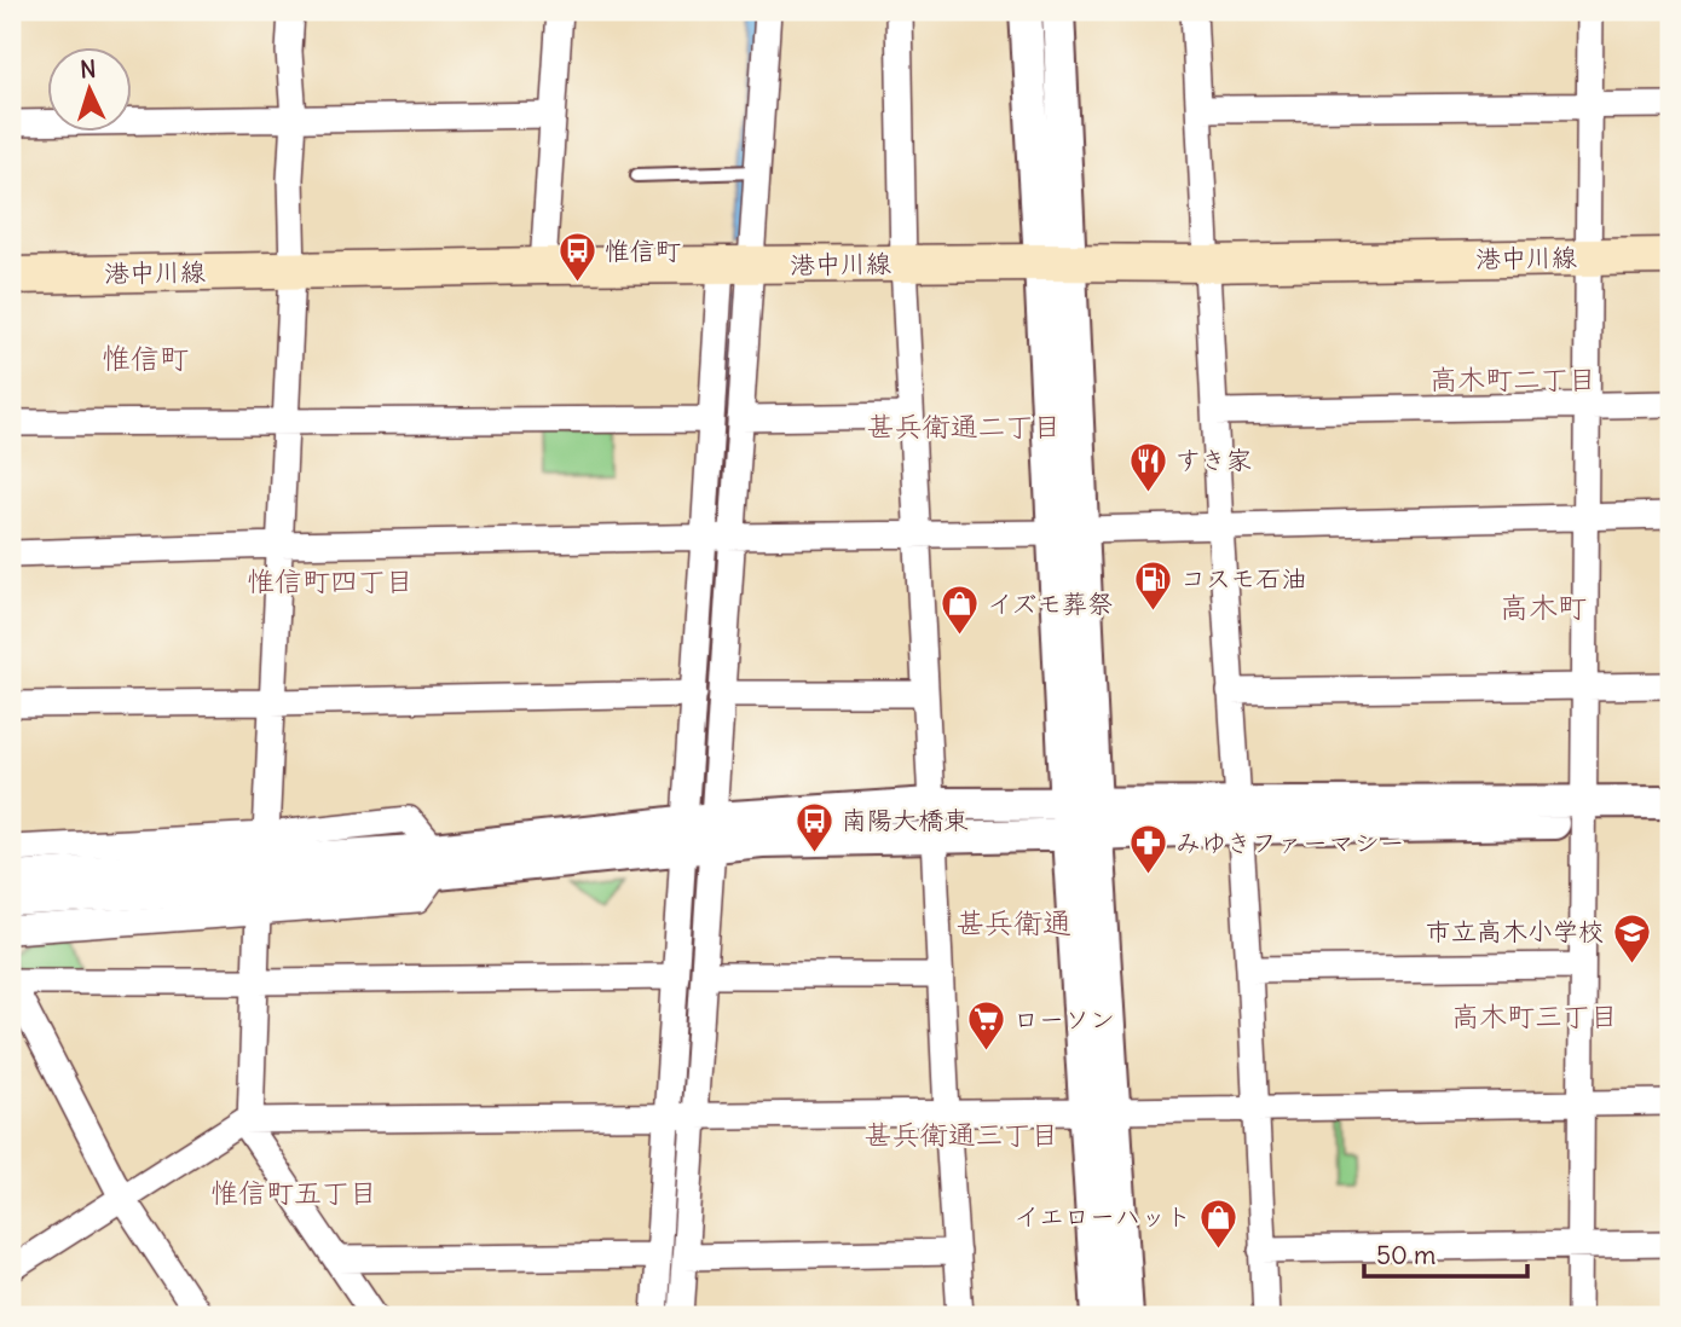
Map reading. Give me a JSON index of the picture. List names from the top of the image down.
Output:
{
  "streets": {
    "main road": ["港中川線"]
  },
  "districts": [
    "惟信町",
    "高木町二丁目",
    "甚兵衛通二丁目",
    "惟信町四丁目",
    "高木町",
    "甚兵衛通",
    "高木町三丁目",
    "甚兵衛通三丁目",
    "惟信町五丁目"
  ],
  "places": {
    "bus stop": ["惟信町", "南陽大橋東"],
    "restaurant": ["すき家"],
    "fuel station": ["コスモ石油"],
    "shop": ["イズモ葬祭", "イエローハット"],
    "pharmacy": ["みゆきファーマシー"],
    "school or university": ["市立高木小学校"],
    "supermarket": ["ローソン"]
  },
  "scale_bar": "50 m",
  "north": "top"
}
